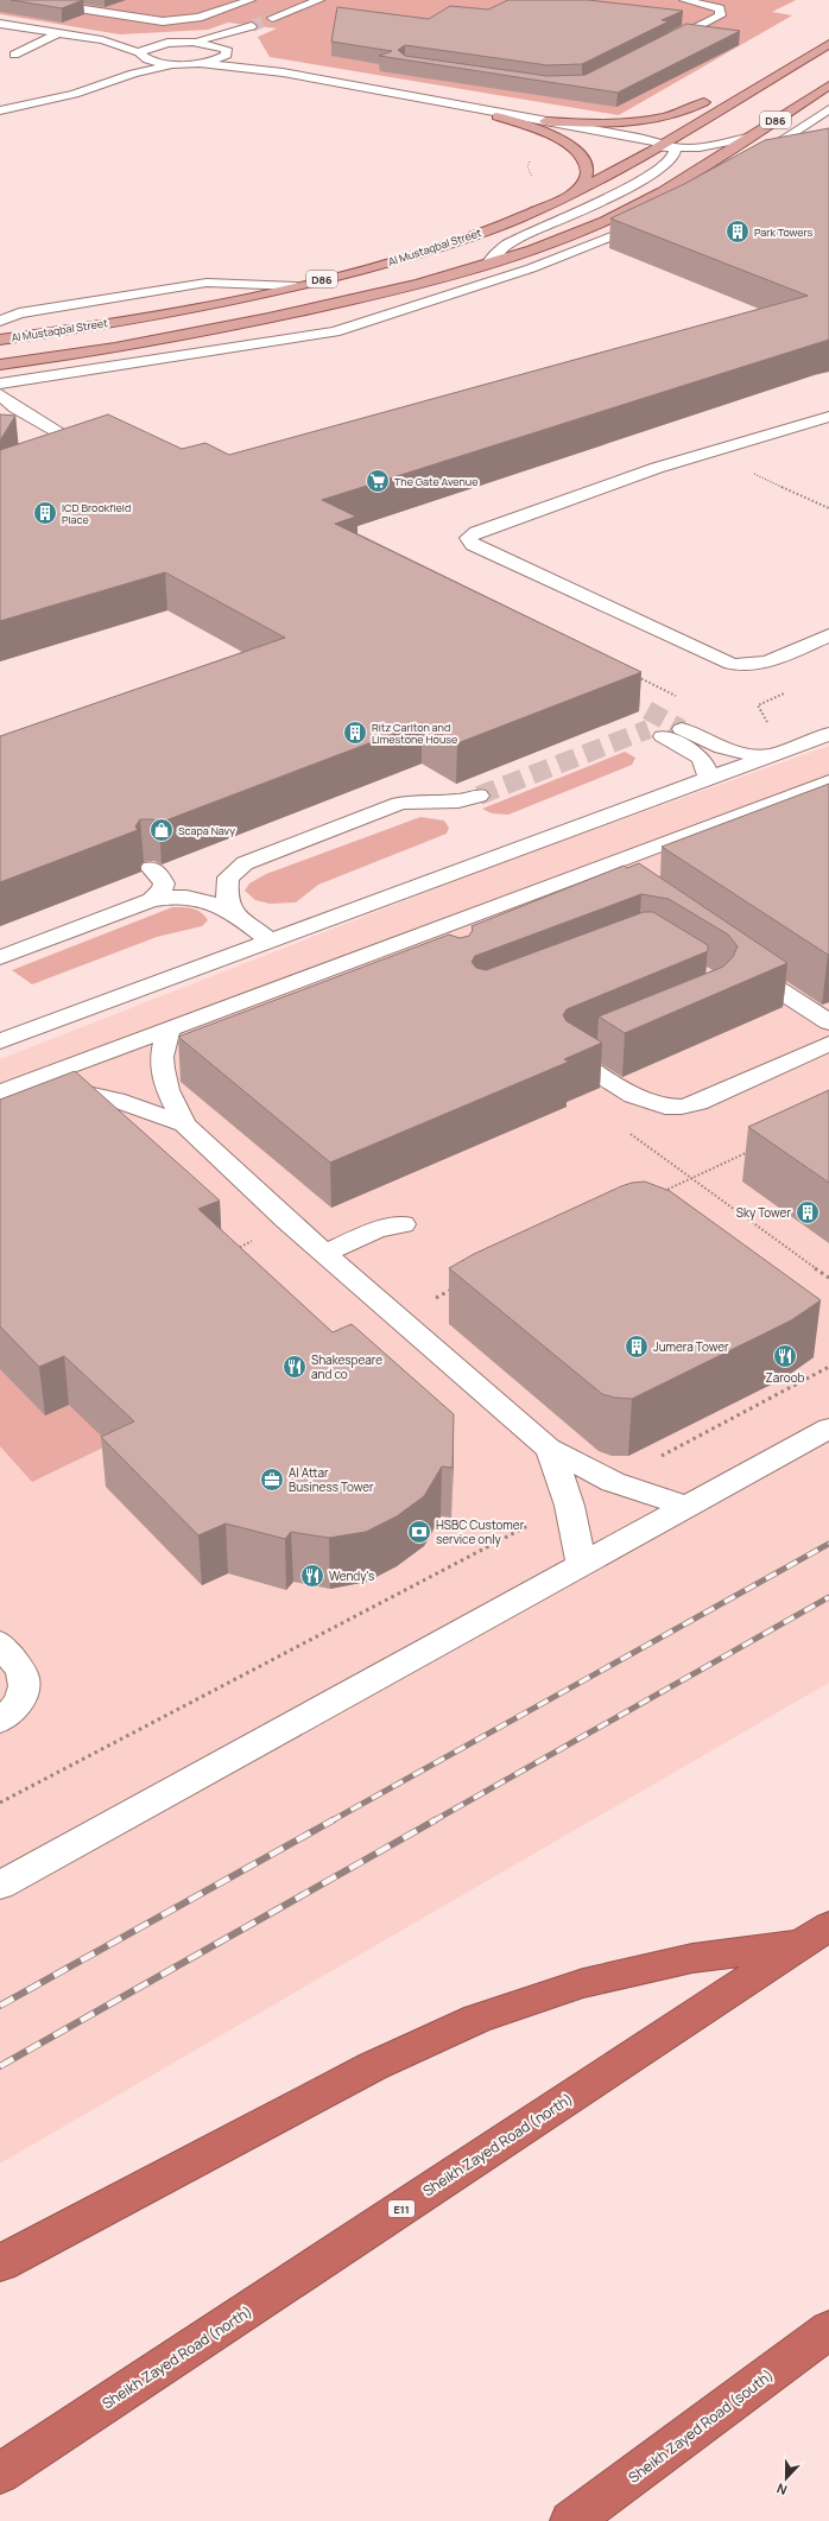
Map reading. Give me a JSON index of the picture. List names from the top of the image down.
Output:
{
  "streets": {
    "highway": ["Sheikh Zayed Road (north)", "E11", "Sheikh Zayed Road (south)"],
    "main road": ["D86", "Al Mustaqbal Street"]
  },
  "places": {
    "building": [
      "Park Towers",
      "ICD Brookfield Place",
      "Ritz Carlton and Limestone House",
      "Sky Tower",
      "Jumera Tower"
    ],
    "supermarket": ["The Gate Avenue"],
    "shop": ["Scapa Navy"],
    "restaurant": ["Zaroob", "Shakespeare and co", "Wendy's"],
    "office": ["Al Attar Business Tower"],
    "bank": ["HSBC Customer service only"]
  },
  "north": "bottom"
}
